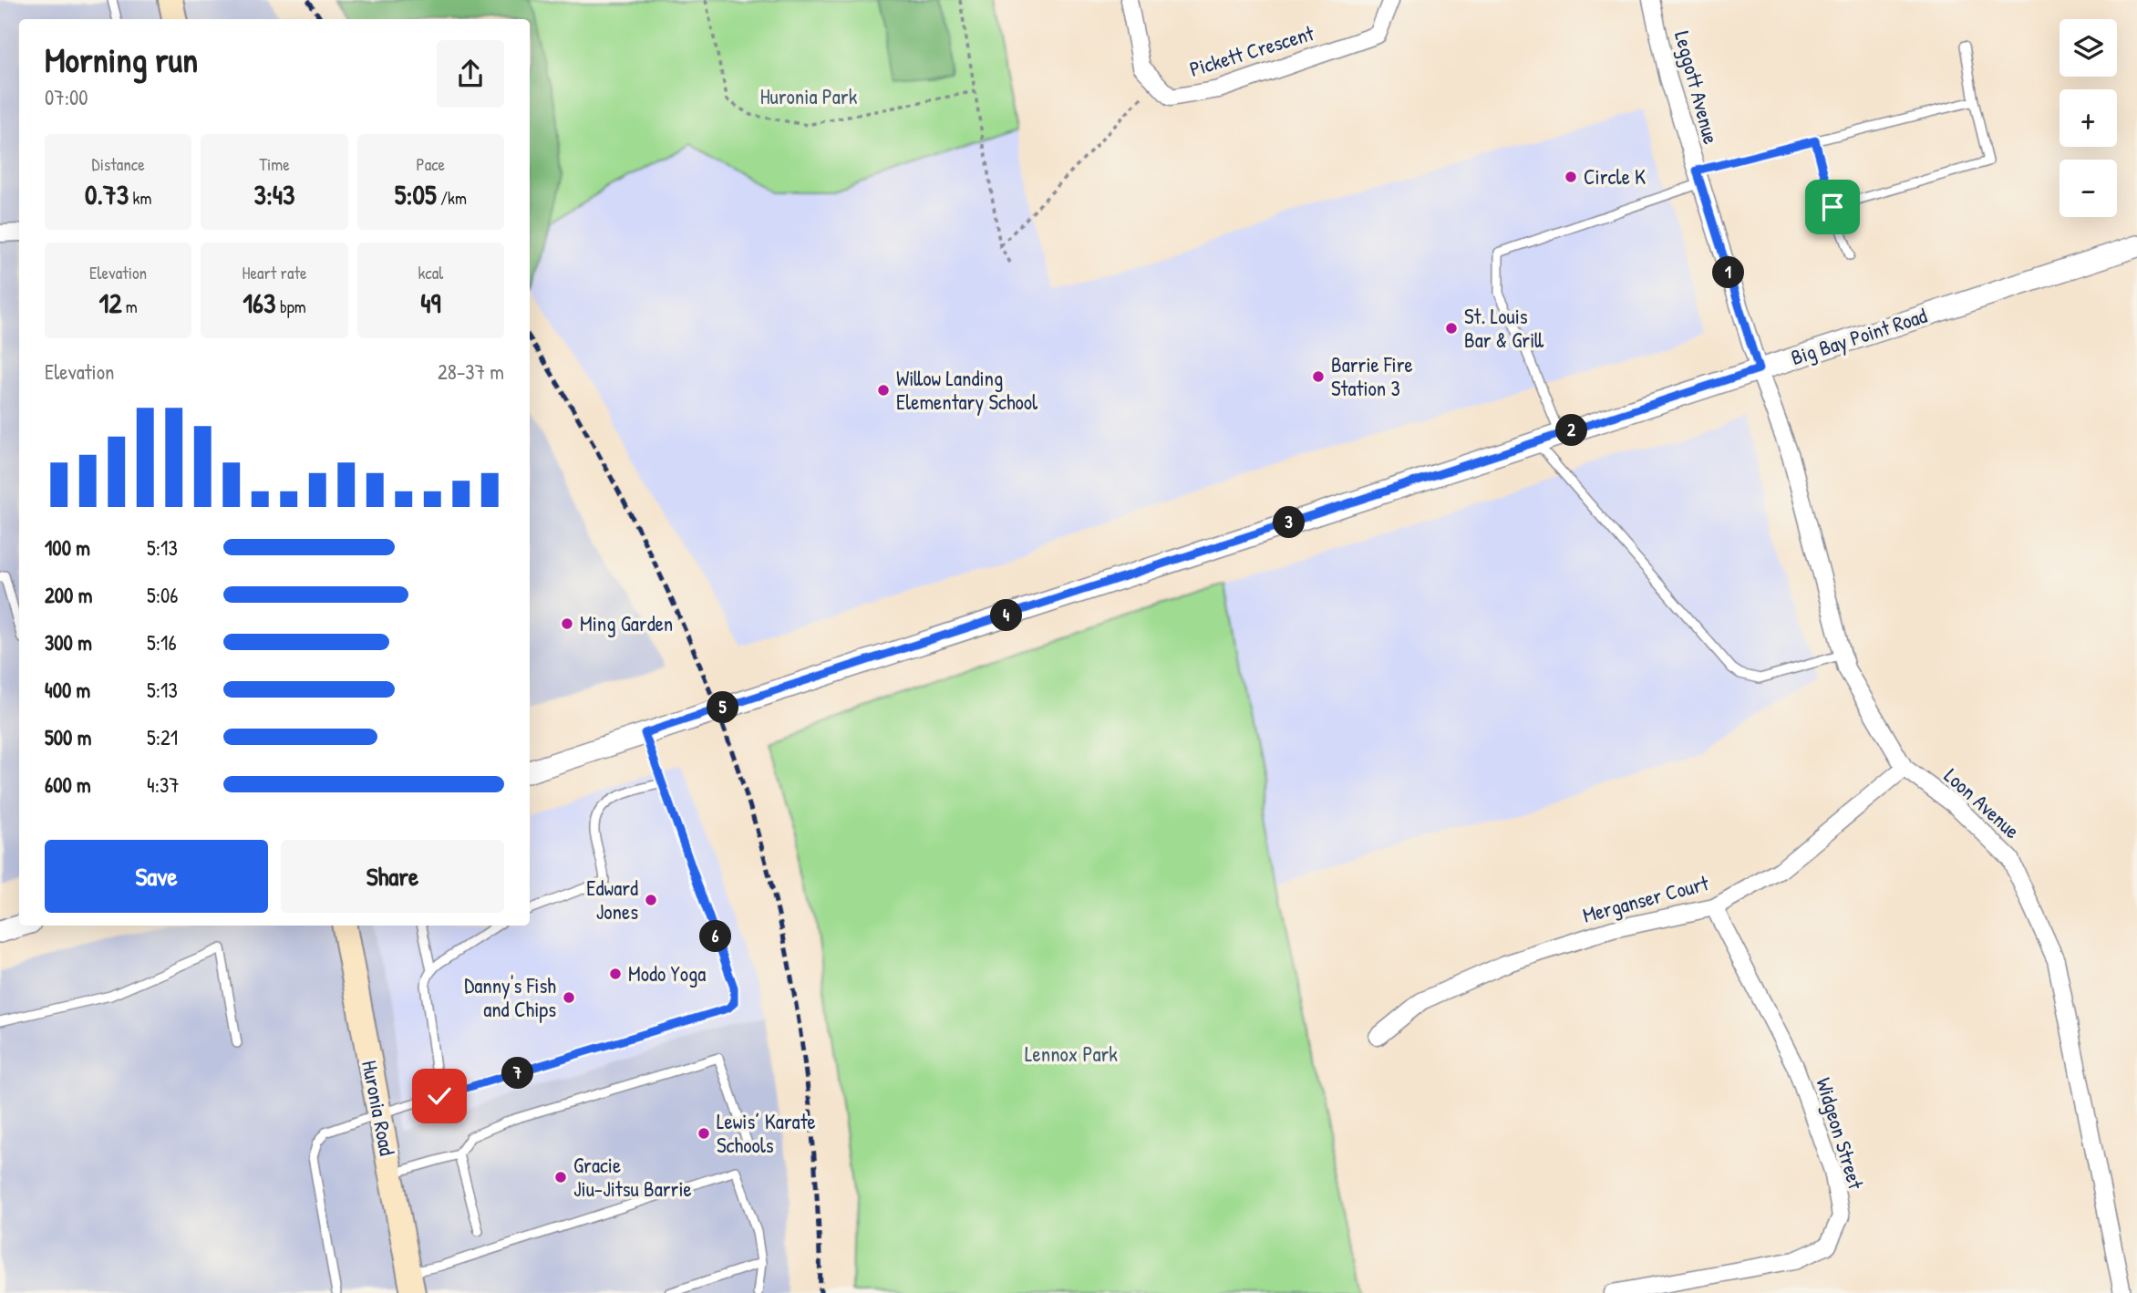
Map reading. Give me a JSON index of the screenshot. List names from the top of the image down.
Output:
{
  "streets": {
    "main road": ["Huronia Road"],
    "street": [
      "Pickett Crescent",
      "Leggott Avenue",
      "Big Bay Point Road",
      "Loon Avenue",
      "Merganser Court",
      "Widgeon Street"
    ]
  },
  "crossings": [
    ["Leggott Avenue", "Big Bay Point Road"],
    ["Leggott Avenue", "Loon Avenue"],
    ["Big Bay Point Road", "Loon Avenue"],
    ["Loon Avenue", "Merganser Court"],
    ["Merganser Court", "Widgeon Street"]
  ],
  "parks": ["Huronia Park", "Lennox Park"],
  "places": [
    "Circle K",
    "St. Louis Bar & Grill",
    "Barrie Fire Station 3",
    "Willow Landing Elementary School",
    "Ming Garden",
    "Edward Jones",
    "Modo Yoga",
    "Danny's Fish and Chips",
    "Lewis’ Karate Schools",
    "Gracie Jiu-Jitsu Barrie"
  ],
  "page": {
    "map_buttons": ["+", "−"],
    "heading": ["Morning run", "07:00"],
    "stats": [
      ["Distance", "0.73 km"],
      ["Time", "3:43"],
      ["Pace", "5:05 /km"],
      ["Elevation", "12 m"],
      ["Heart rate", "163 bpm"],
      ["kcal", "49"]
    ],
    "pins": [
      "1",
      "2",
      "3",
      "4",
      "5",
      "6",
      "7"
    ],
    "chart": ["Elevation", "28–37 m"],
    "list": [
      {
        "name": "100 m",
        "note": "5:13"
      },
      {
        "name": "200 m",
        "note": "5:06"
      },
      {
        "name": "300 m",
        "note": "5:16"
      },
      {
        "name": "400 m",
        "note": "5:13"
      },
      {
        "name": "500 m",
        "note": "5:21"
      },
      {
        "name": "600 m",
        "note": "4:37"
      }
    ],
    "buttons": ["Save", "Share"]
  }
}
